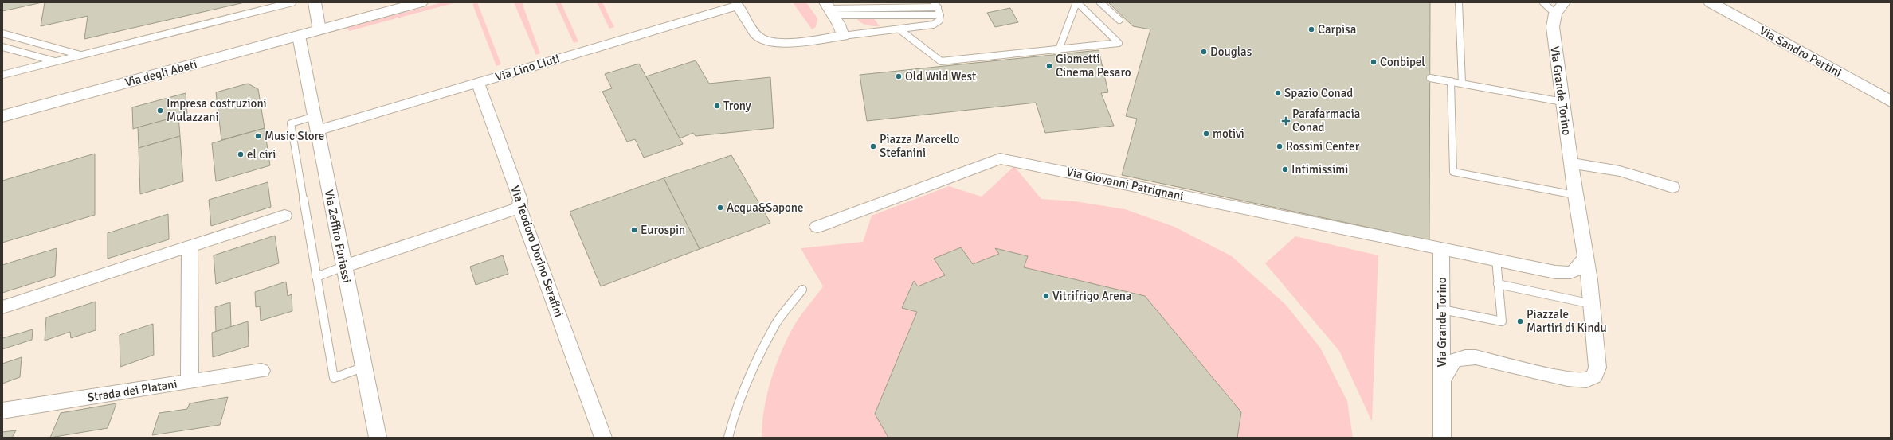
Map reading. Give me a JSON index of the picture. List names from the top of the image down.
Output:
{
  "streets": {
    "street": [
      "Via Sandro Pertini",
      "Via Lino Liuti",
      "Via degli Abeti",
      "Via Grande Torino",
      "Via Giovanni Patrignani",
      "Via Zeffiro Furiassi",
      "Via Teodoro Dorino Serafini",
      "Strada dei Platani"
    ]
  },
  "crossings": [
    ["Via Lino Liuti", "Via Zeffiro Furiassi"],
    ["Via Lino Liuti", "Via Teodoro Dorino Serafini"],
    ["Via degli Abeti", "Via Zeffiro Furiassi"],
    ["Via Grande Torino", "Via Giovanni Patrignani"]
  ],
  "places": {
    "other": [
      "Carpisa",
      "Douglas",
      "Conbipel",
      "Giometti Cinema Pesaro",
      "Old Wild West",
      "Spazio Conad",
      "Trony",
      "Impresa costruzioni Mulazzani",
      "motivi",
      "Music Store",
      "Piazza Marcello Stefanini",
      "Rossini Center",
      "el ciri",
      "Intimissimi",
      "Acqua&Sapone",
      "Eurospin",
      "Vitrifrigo Arena",
      "Piazzale Martiri di Kindu"
    ],
    "health": ["Parafarmacia Conad"]
  }
}
